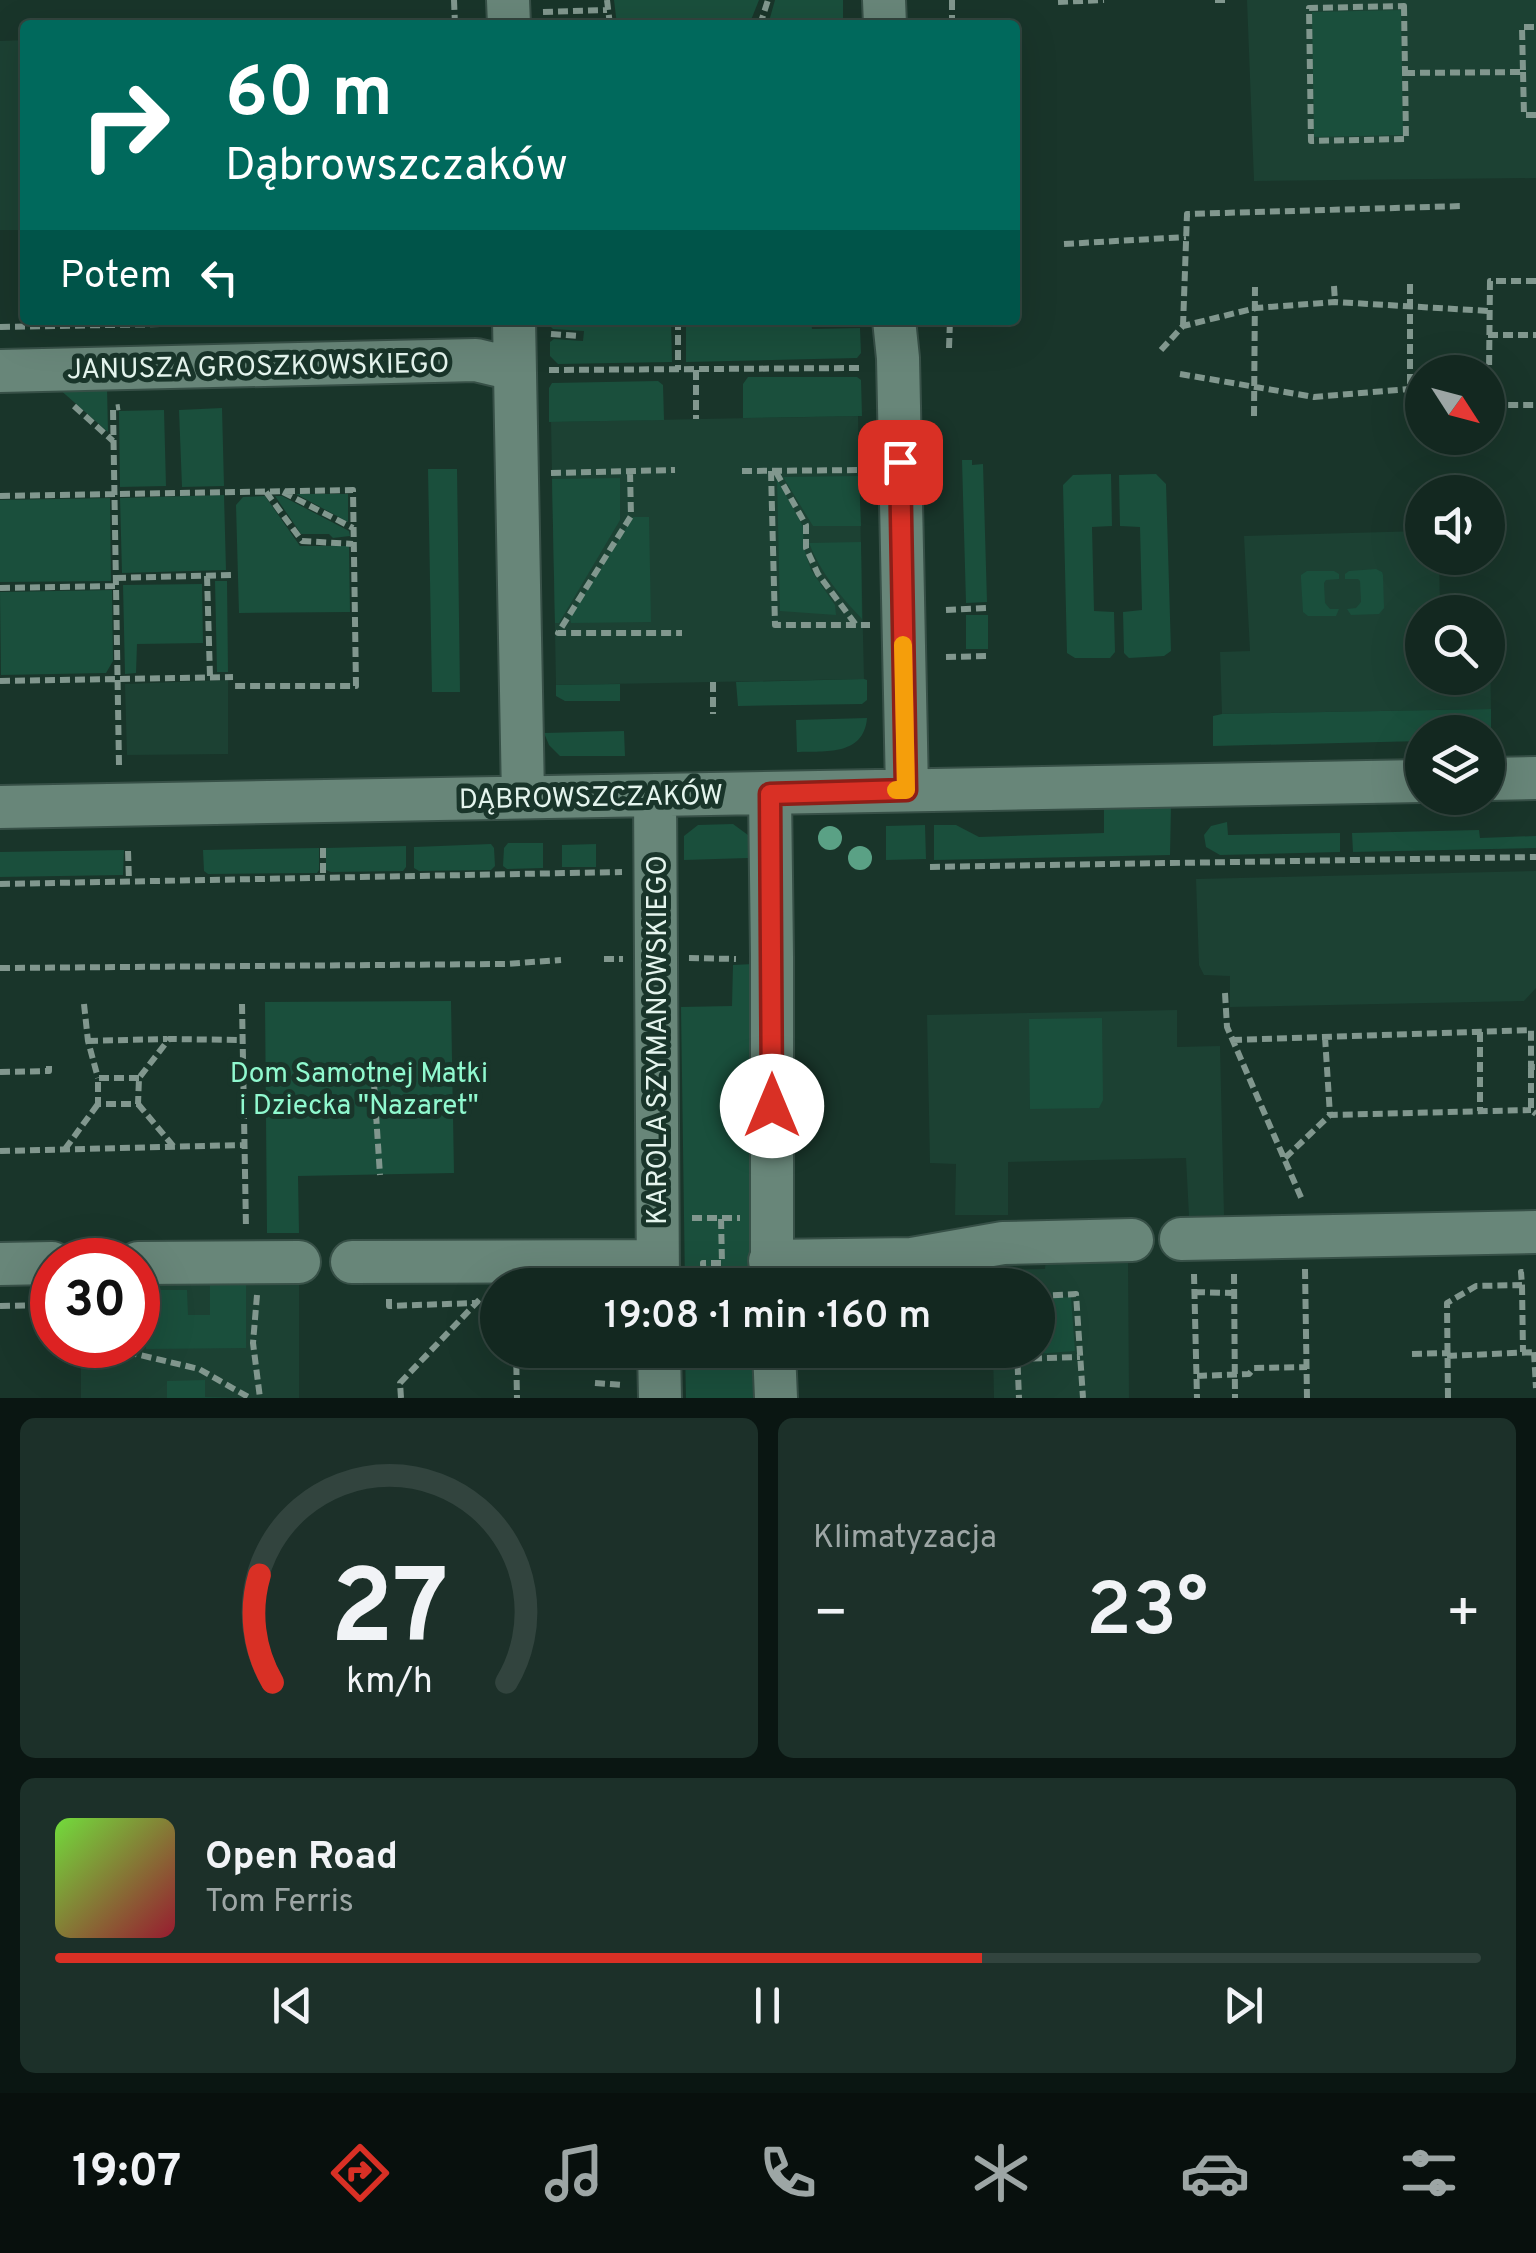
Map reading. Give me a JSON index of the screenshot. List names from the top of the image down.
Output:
{
  "streets": {
    "street": ["JANUSZA GROSZKOWSKIEGO", "DĄBROWSZCZAKÓW", "KAROLA SZYMANOWSKIEGO"]
  },
  "crossings": [
    ["DĄBROWSZCZAKÓW", "KAROLA SZYMANOWSKIEGO"]
  ],
  "parks": ["Dom Samotnej Matki i Dziecka \"Nazaret\""],
  "north": "bottom right",
  "page": {
    "turn": ["60 m", "Dąbrowszczaków"],
    "then": "Potem",
    "limit": "30",
    "trip": "19:08 · 1 min · 160 m",
    "tile": "Klimatyzacja",
    "heat": ["−", "23°", "+"],
    "song": ["Open Road", "Tom Ferris"],
    "tabs": "19:07",
    "gauge": ["27", "km/h"]
  }
}
